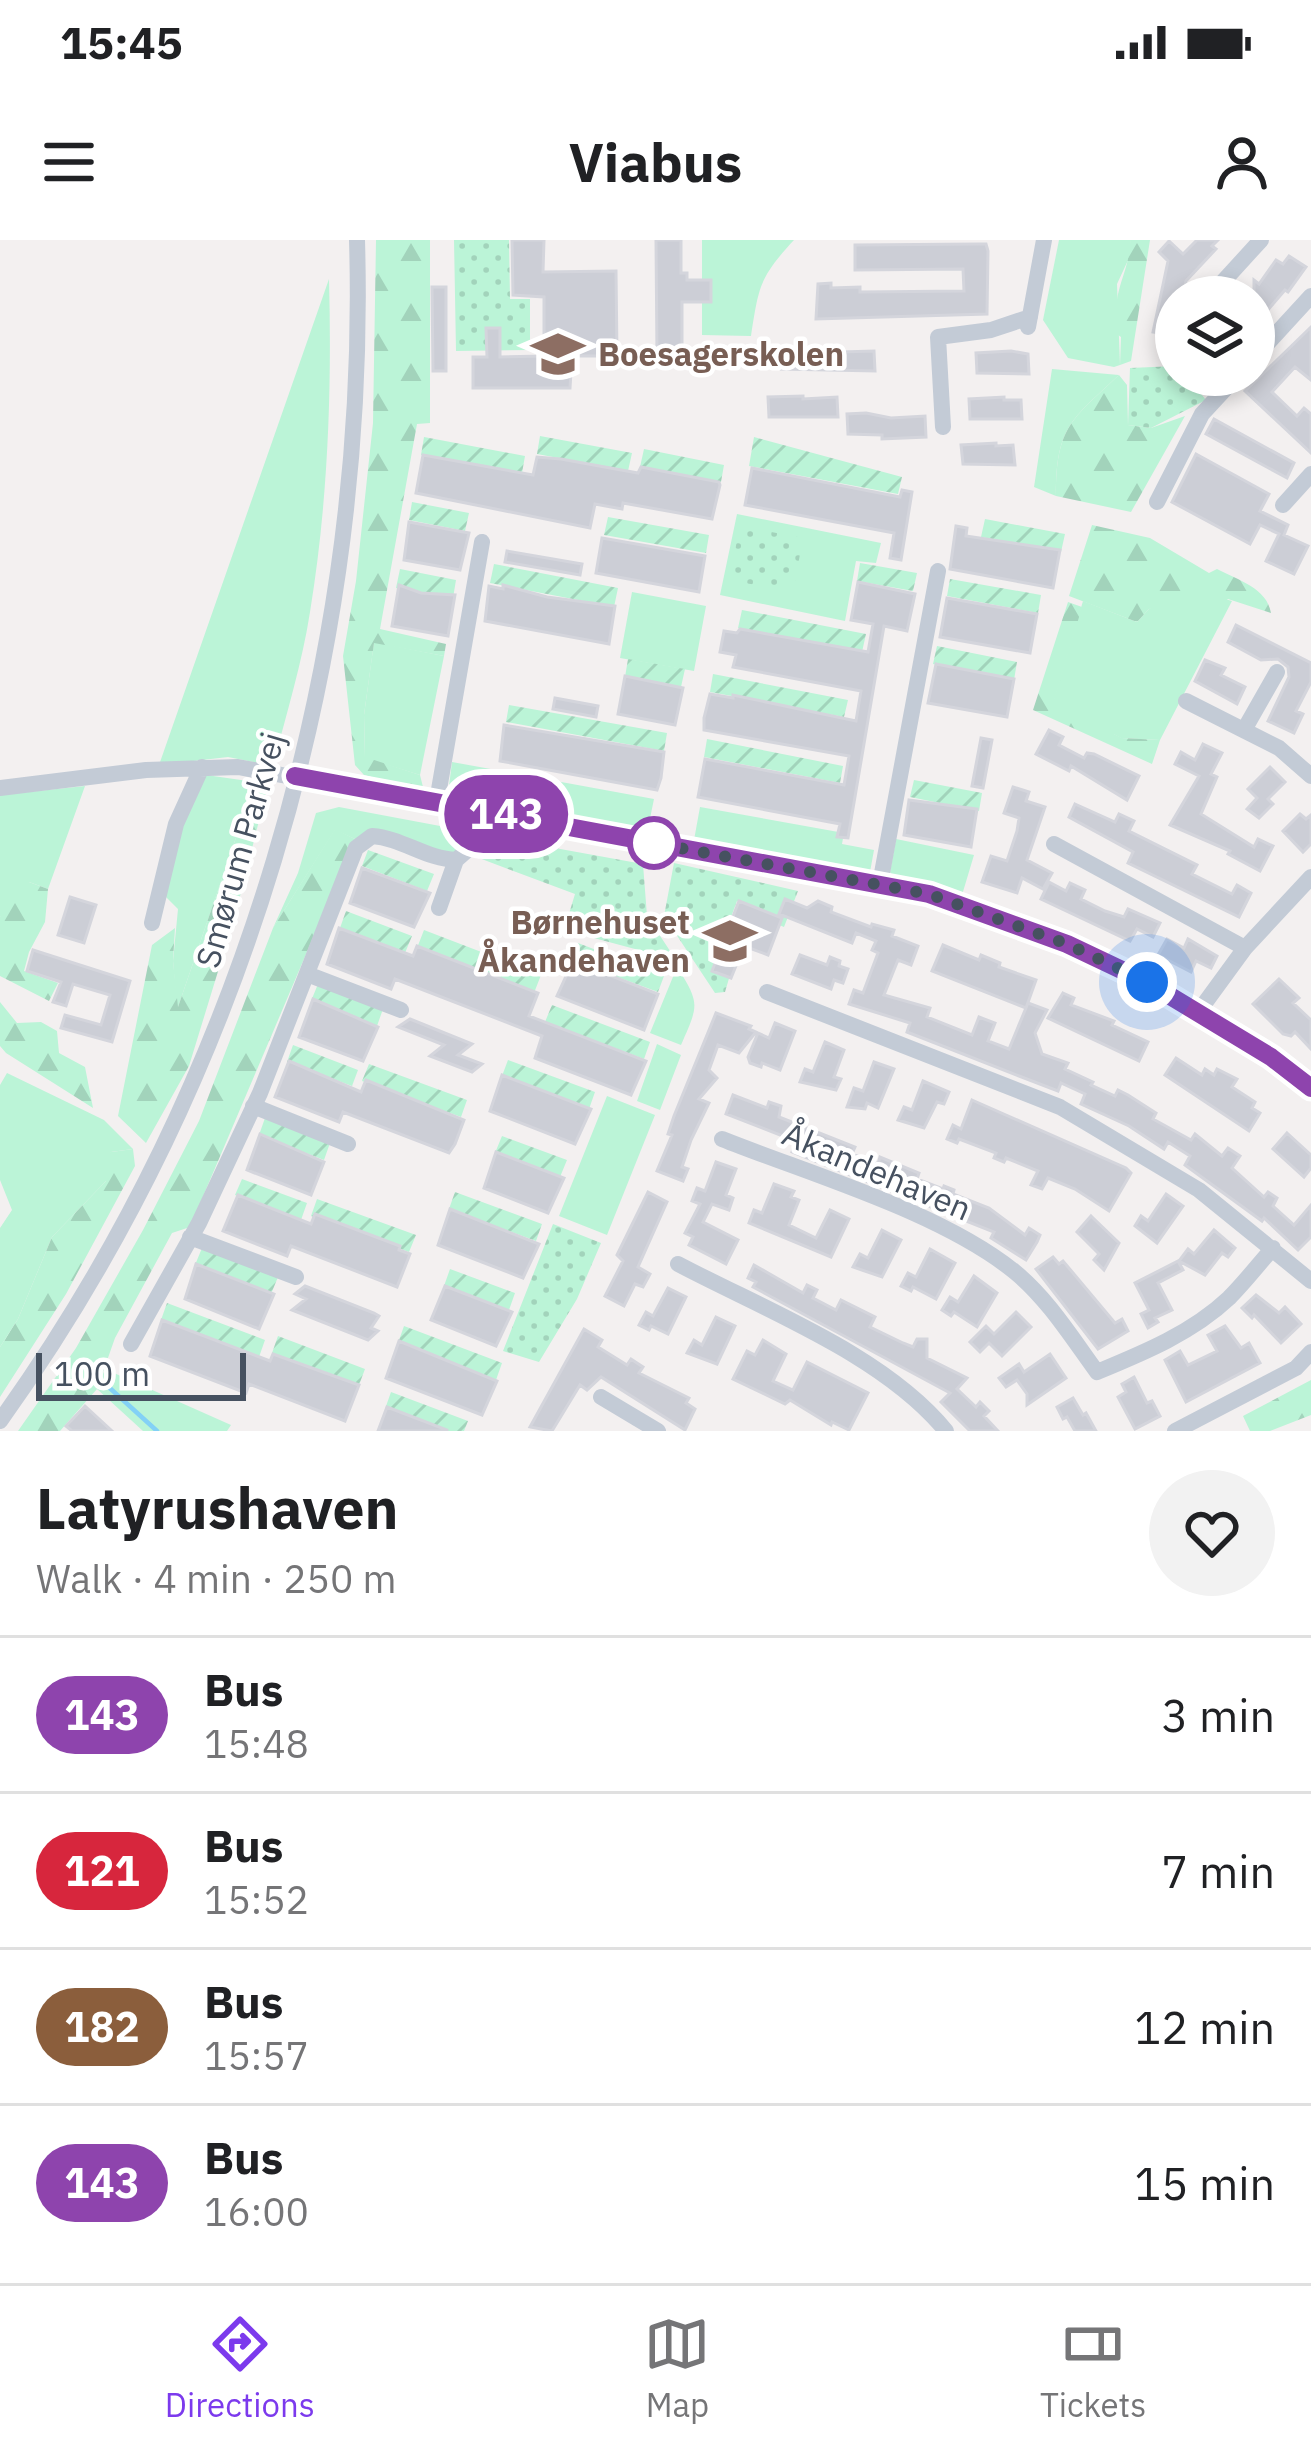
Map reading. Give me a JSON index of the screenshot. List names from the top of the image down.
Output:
{
  "streets": {
    "street": ["Smørum Parkvej", "Åkandehaven"]
  },
  "places": {
    "school or university": ["Boesagerskolen", "Børnehuset Åkandehaven"]
  },
  "lines": ["bus line 143"],
  "scale_bar": "100 m",
  "page": {
    "status": "15:45",
    "header": "Viabus",
    "on_map": "143",
    "scale": "100 m",
    "heading": ["Latyrushaven", "Walk · 4 min · 250 m"],
    "list": [
      {
        "mark": "143",
        "name": "Bus",
        "note": "15:48",
        "value": "3 min"
      },
      {
        "mark": "121",
        "name": "Bus",
        "note": "15:52",
        "value": "7 min"
      },
      {
        "mark": "182",
        "name": "Bus",
        "note": "15:57",
        "value": "12 min"
      },
      {
        "mark": "143",
        "name": "Bus",
        "note": "16:00",
        "value": "15 min"
      }
    ],
    "tabs": ["Directions", "Map", "Tickets"]
  }
}
